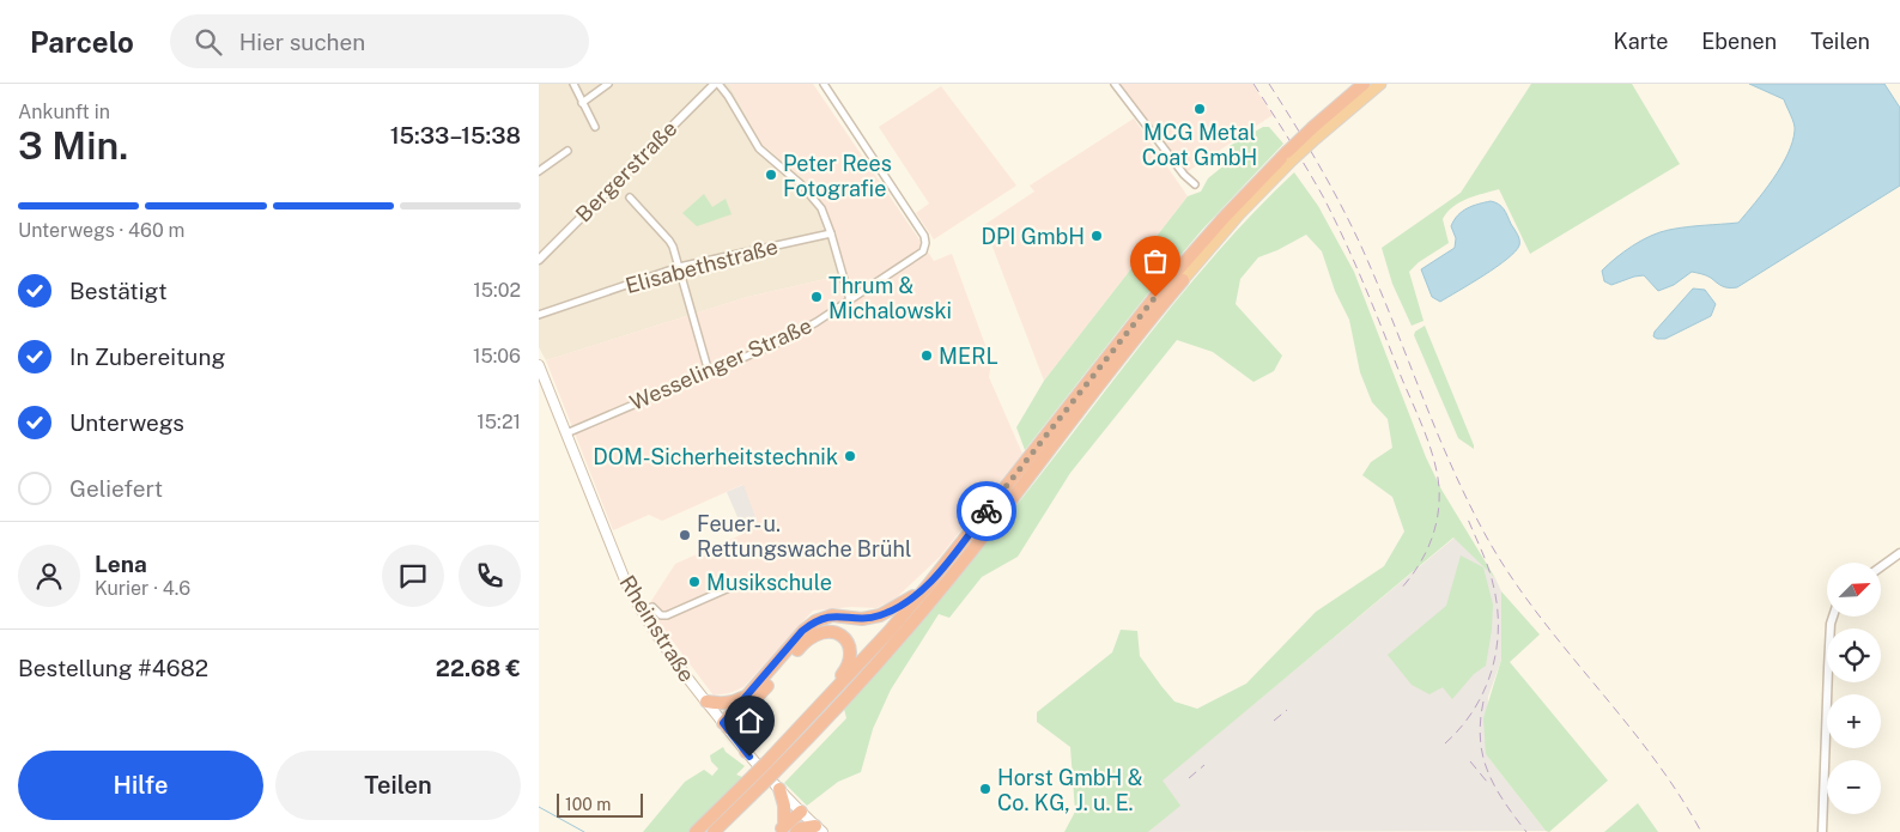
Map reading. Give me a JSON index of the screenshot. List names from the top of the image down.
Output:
{
  "streets": {
    "main road": ["Rheinstraße"],
    "street": ["Bergerstraße", "Elisabethstraße", "Wesselinger Straße"]
  },
  "crossings": [
    ["Wesselinger Straße", "Rheinstraße"]
  ],
  "places": [
    "MCG Metal Coat GmbH",
    "Peter Rees Fotografie",
    "DPI GmbH",
    "Thrum & Michalowski",
    "MERL",
    "DOM-Sicherheitstechnik",
    "Feuer- u. Rettungswache Brühl",
    "Musikschule",
    "Horst GmbH & Co. KG, J. u. E."
  ],
  "scale_bar": "100 m",
  "north": "top right",
  "page": {
    "header": "Parcelo",
    "search": "Hier suchen",
    "nav": ["Karte", "Ebenen", "Teilen"],
    "heading": ["3 Min.", "Ankunft in", "15:33–15:38"],
    "panel": [
      "Lena",
      "Kurier · 4.6",
      "Bestellung #4682",
      "22.68 €"
    ],
    "bar": "Unterwegs · 460 m",
    "list": [
      ["Bestätigt", "15:02"],
      ["In Zubereitung", "15:06"],
      ["Unterwegs", "15:21"],
      "Geliefert"
    ],
    "map_buttons": ["+", "−"],
    "buttons": ["Hilfe", "Teilen"],
    "scale": "100 m"
  }
}
